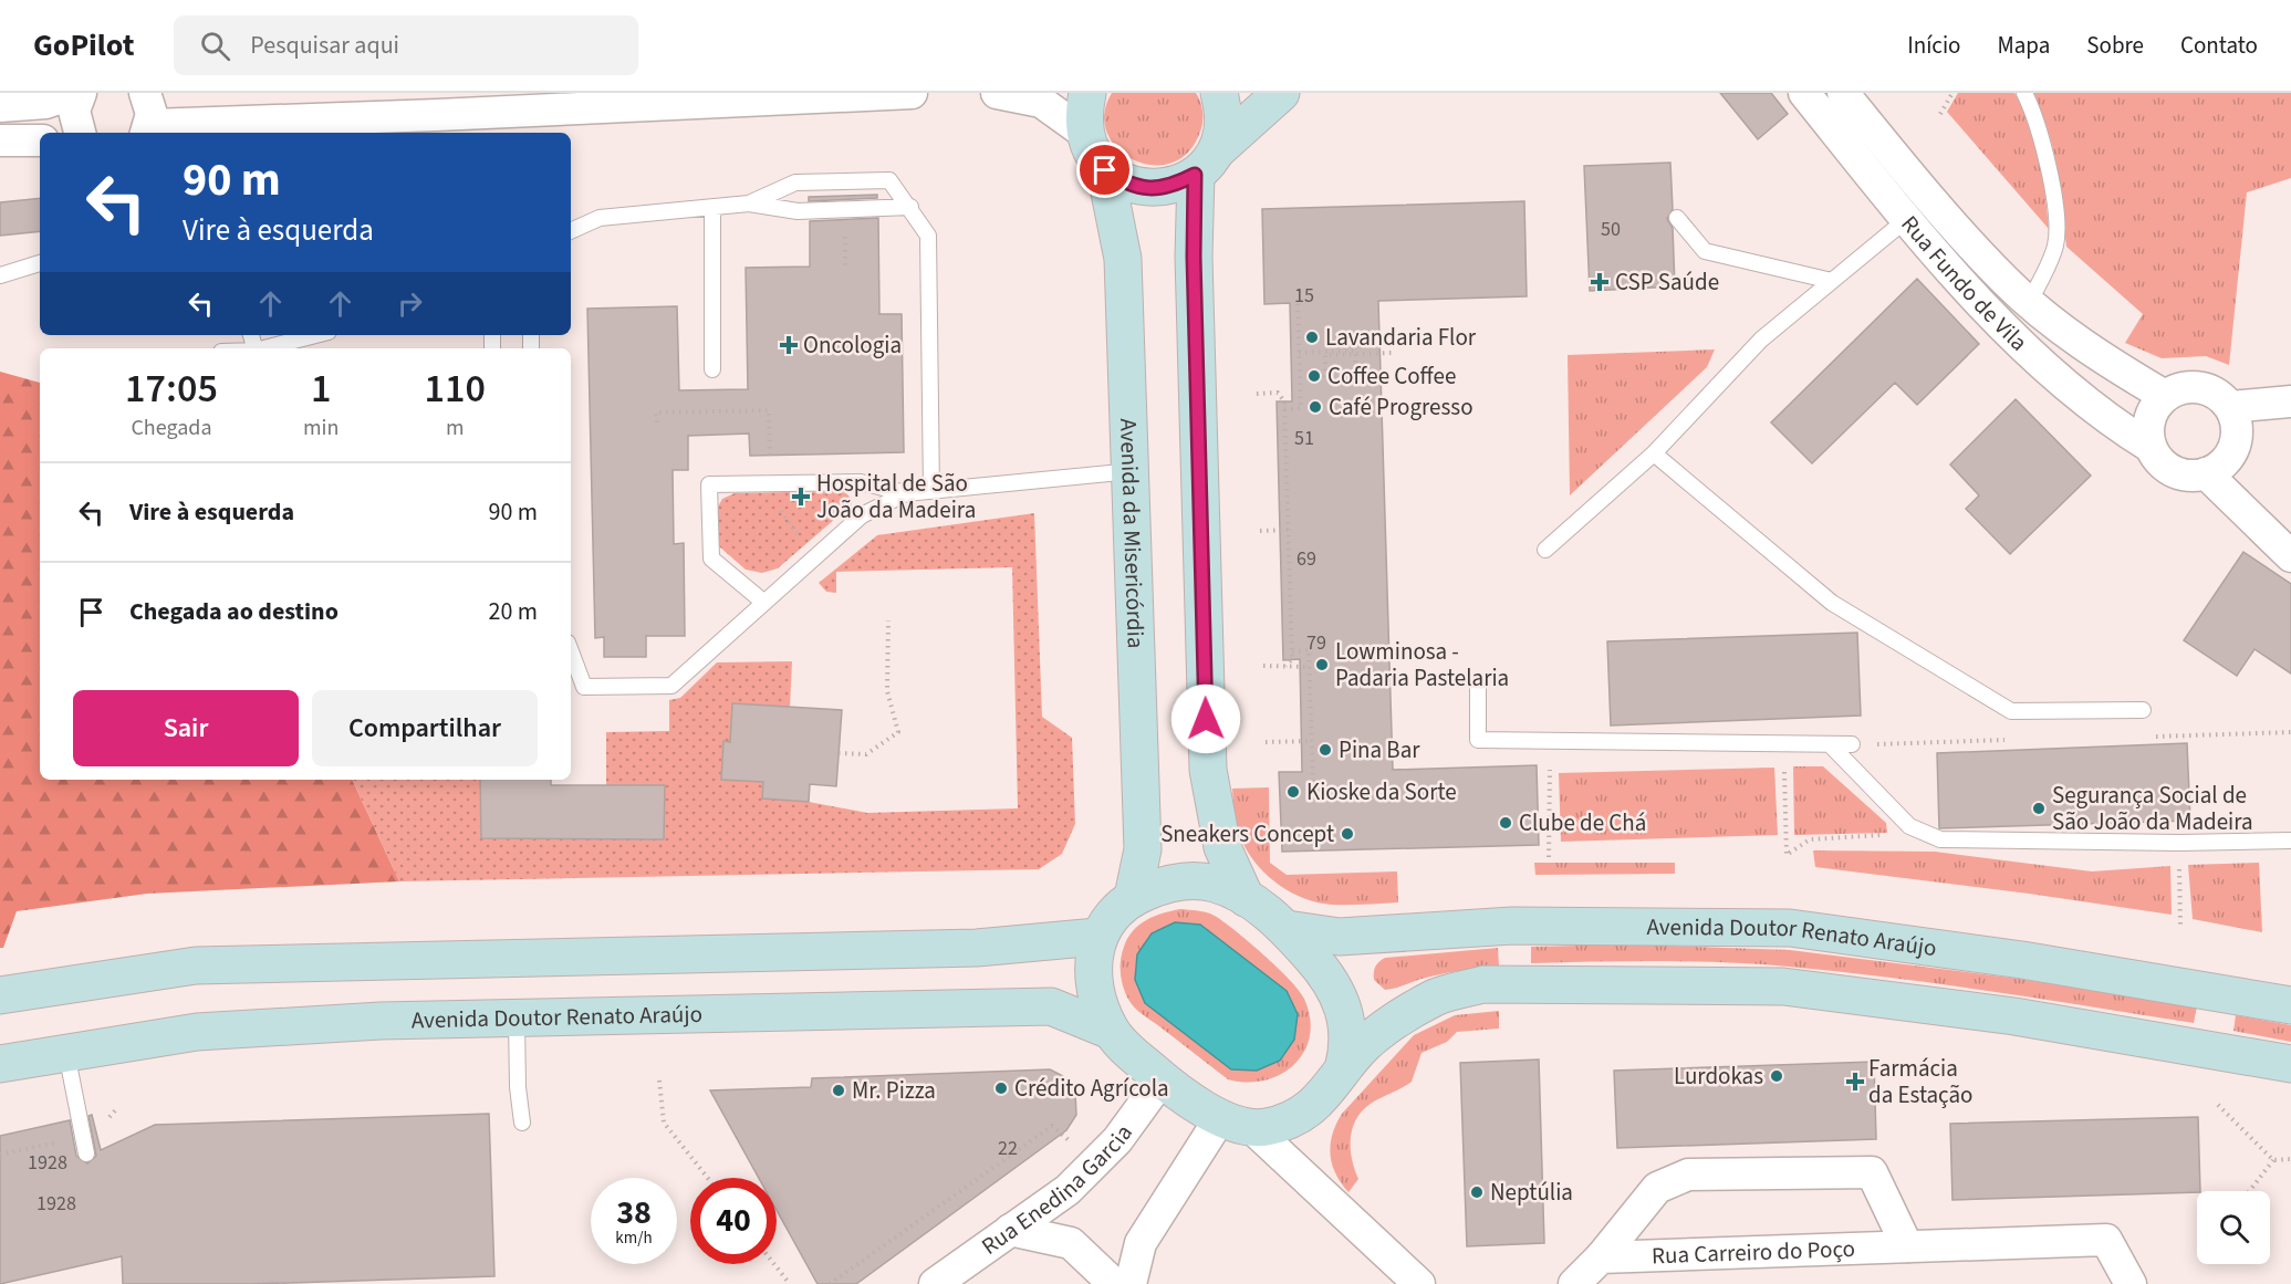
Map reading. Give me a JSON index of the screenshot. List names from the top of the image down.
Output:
{
  "streets": {
    "main road": ["Avenida da Misericórdia", "Avenida Doutor Renato Araújo"],
    "street": ["Rua Fundo de Vila", "Rua Enedina Garcia", "Rua Carreiro do Poço"]
  },
  "crossings": [
    ["Avenida da Misericórdia", "Avenida Doutor Renato Araújo"],
    ["Avenida Doutor Renato Araújo", "Rua Enedina Garcia"]
  ],
  "places": {
    "health": [
      "CSP Saúde",
      "Oncologia",
      "Hospital de São João da Madeira",
      "Farmácia da Estação"
    ],
    "other": [
      "Lavandaria Flor",
      "Coffee Coffee",
      "Café Progresso",
      "Lowminosa - Padaria Pastelaria",
      "Pina Bar",
      "Kioske da Sorte",
      "Segurança Social de São João da Madeira",
      "Clube de Chá",
      "Sneakers Concept",
      "Lurdokas",
      "Crédito Agrícola",
      "Mr. Pizza",
      "Neptúlia"
    ]
  },
  "house_numbers": [
    "50",
    "15",
    "51",
    "69",
    "79",
    "22",
    "1928",
    "1928"
  ],
  "page": {
    "header": "GoPilot",
    "search": "Pesquisar aqui",
    "nav": [
      "Início",
      "Mapa",
      "Sobre",
      "Contato"
    ],
    "turn": ["90 m", "Vire à esquerda"],
    "eta": [
      "17:05",
      "Chegada",
      "1",
      "min",
      "110",
      "m"
    ],
    "list": [
      {
        "name": "Vire à esquerda",
        "value": "90 m"
      },
      {
        "name": "Chegada ao destino",
        "value": "20 m"
      }
    ],
    "buttons": ["Sair", "Compartilhar"],
    "speed": "38 km/h",
    "limit": "40"
  }
}
